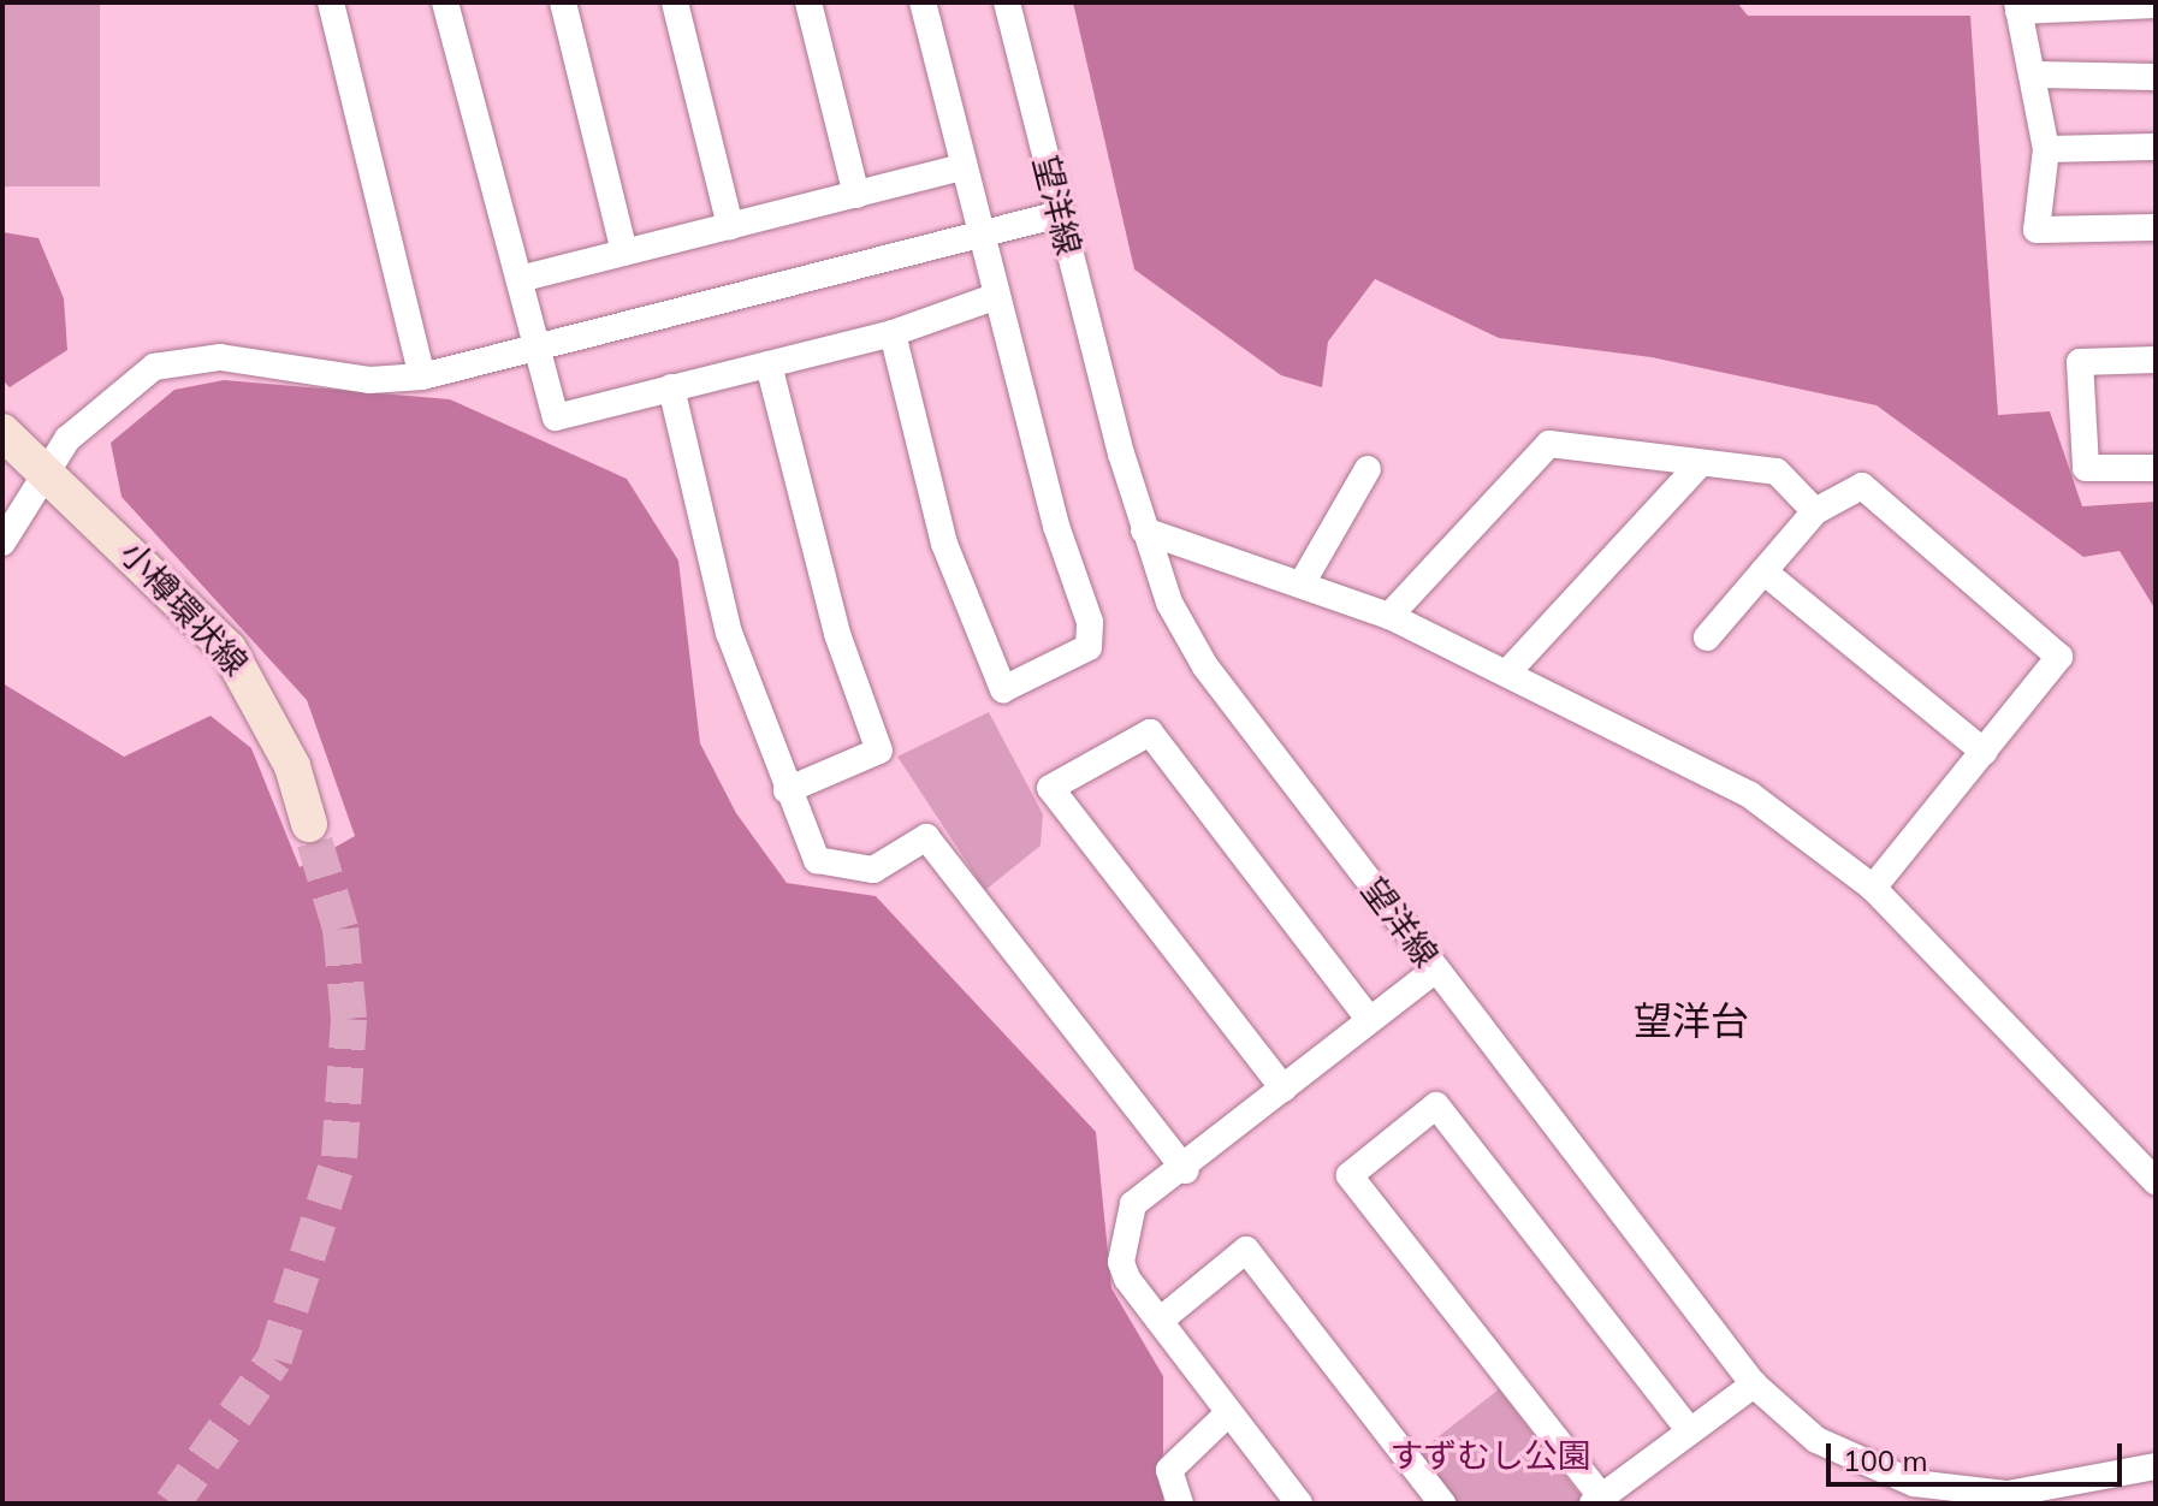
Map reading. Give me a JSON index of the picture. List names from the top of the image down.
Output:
{
  "streets": {
    "main road": ["小樽環状線"],
    "street": ["望洋線"]
  },
  "districts": ["望洋台"],
  "parks": ["すずむし公園"],
  "scale_bar": "100 m"
}
